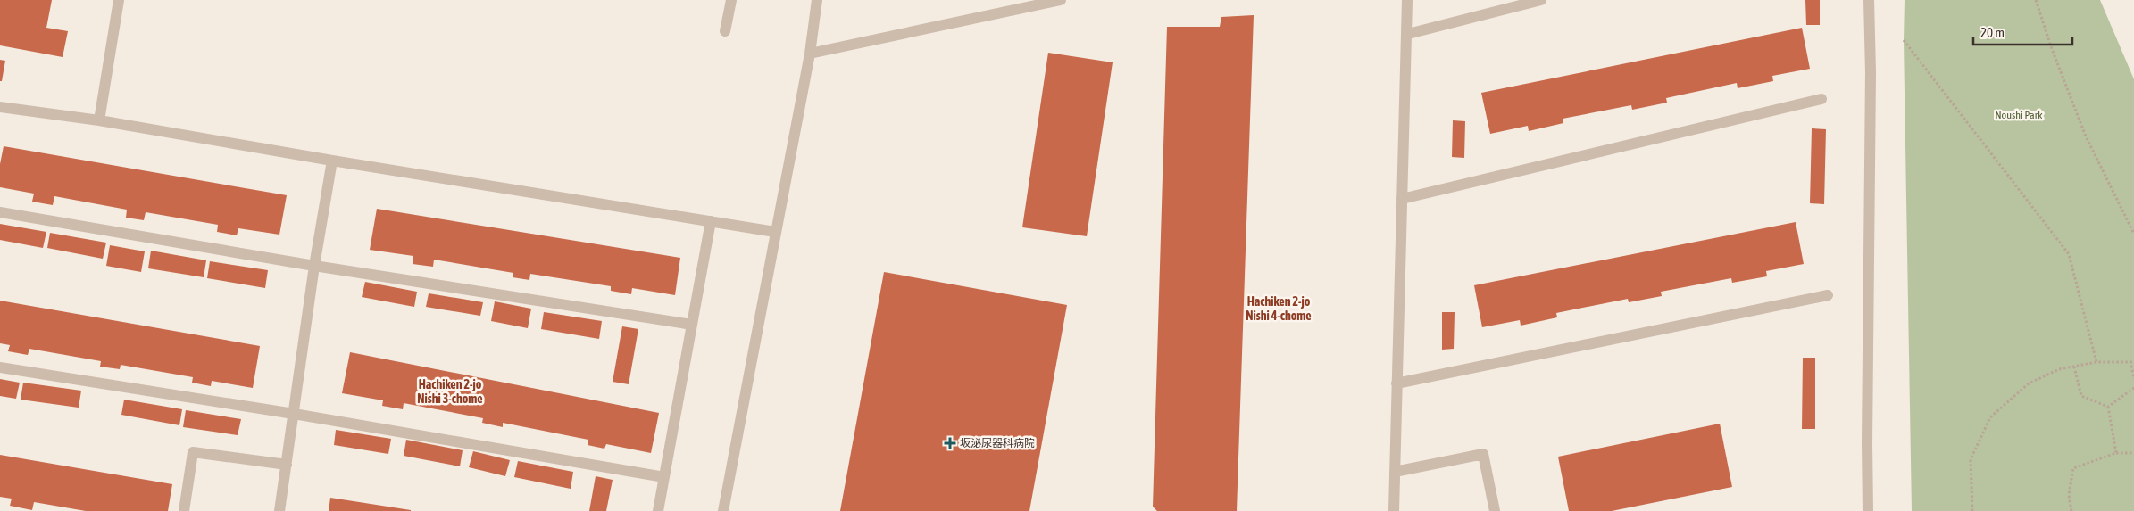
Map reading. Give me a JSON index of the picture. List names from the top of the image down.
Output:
{
  "districts": ["Hachiken 2-jo Nishi 4-chome", "Hachiken 2-jo Nishi 3-chome"],
  "parks": ["Noushi Park"],
  "places": {
    "health": ["坂泌尿器科病院"]
  },
  "scale_bar": "20 m"
}
